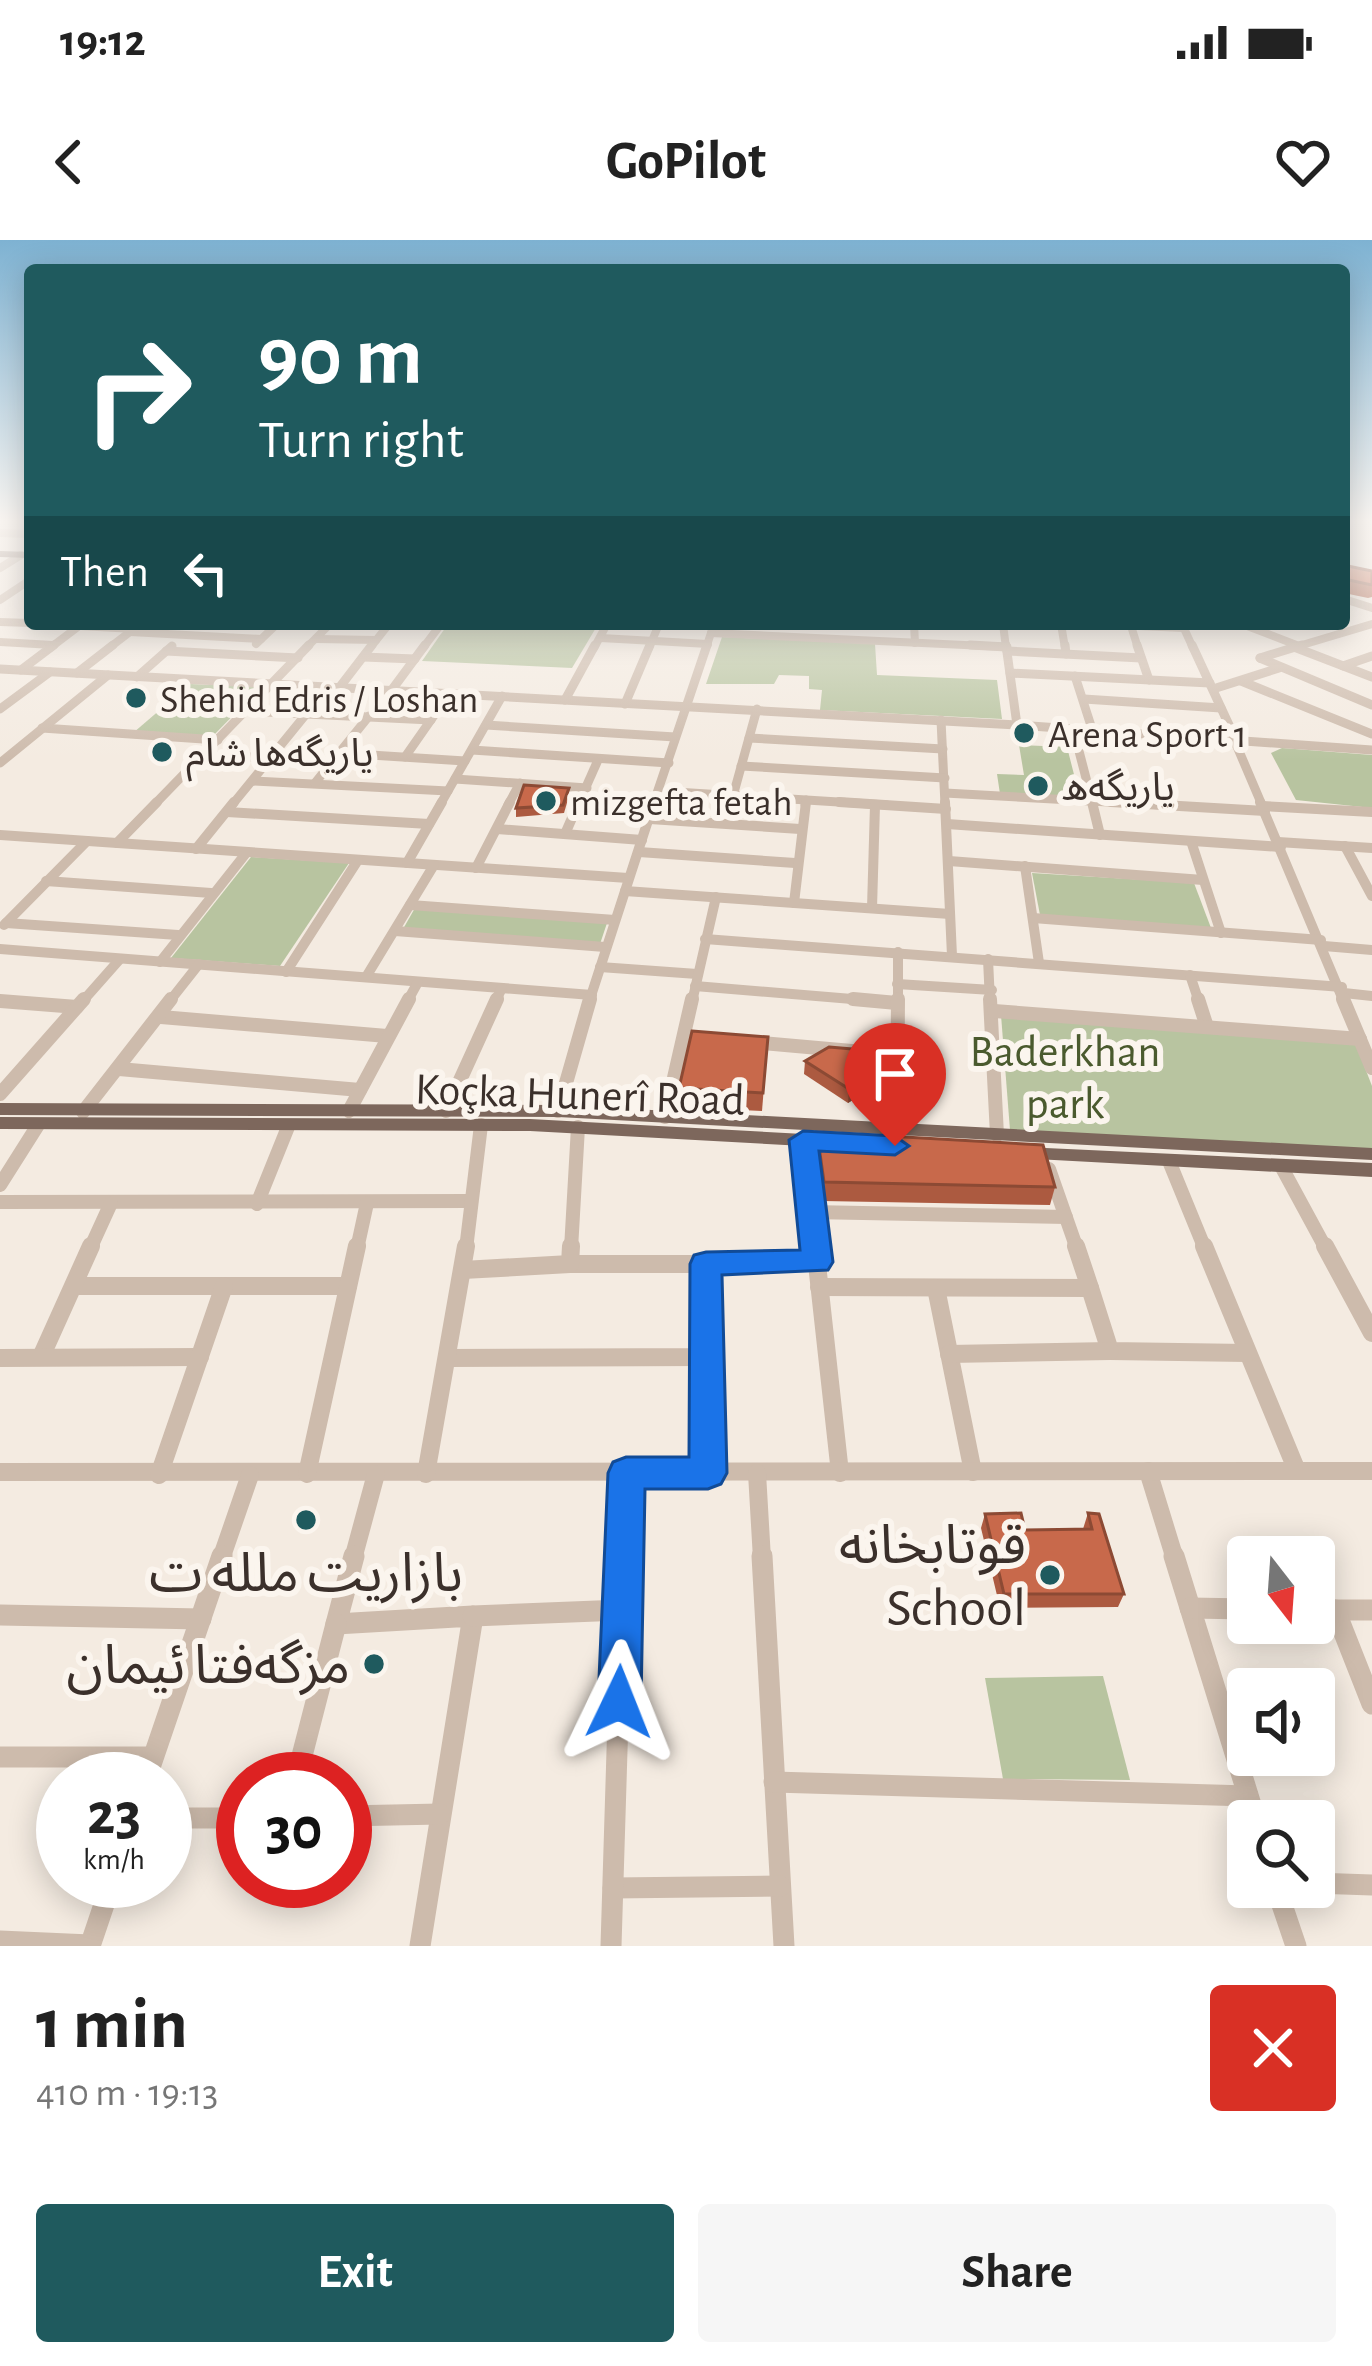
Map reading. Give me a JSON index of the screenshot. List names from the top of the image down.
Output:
{
  "streets": {
    "main road": ["Koçka Hunerî Road"]
  },
  "parks": ["Baderkhan park"],
  "places": [
    "Shehid Edris / Loshan",
    "Arena Sport 1",
    "ياريگه‌ها شام",
    "یاریگه‌ه",
    "mizgefta fetah",
    "بازاريت ملله ت",
    "قوتابخانه‌ School",
    "مزگەفتا ئيمان"
  ],
  "north": "bottom",
  "page": {
    "status": "19:12",
    "header": "GoPilot",
    "turn": ["90 m", "Turn right"],
    "then": "Then",
    "speed": "23 km/h",
    "limit": "30",
    "heading": ["1 min", "410 m · 19:13"],
    "buttons": ["Exit", "Share"]
  }
}
